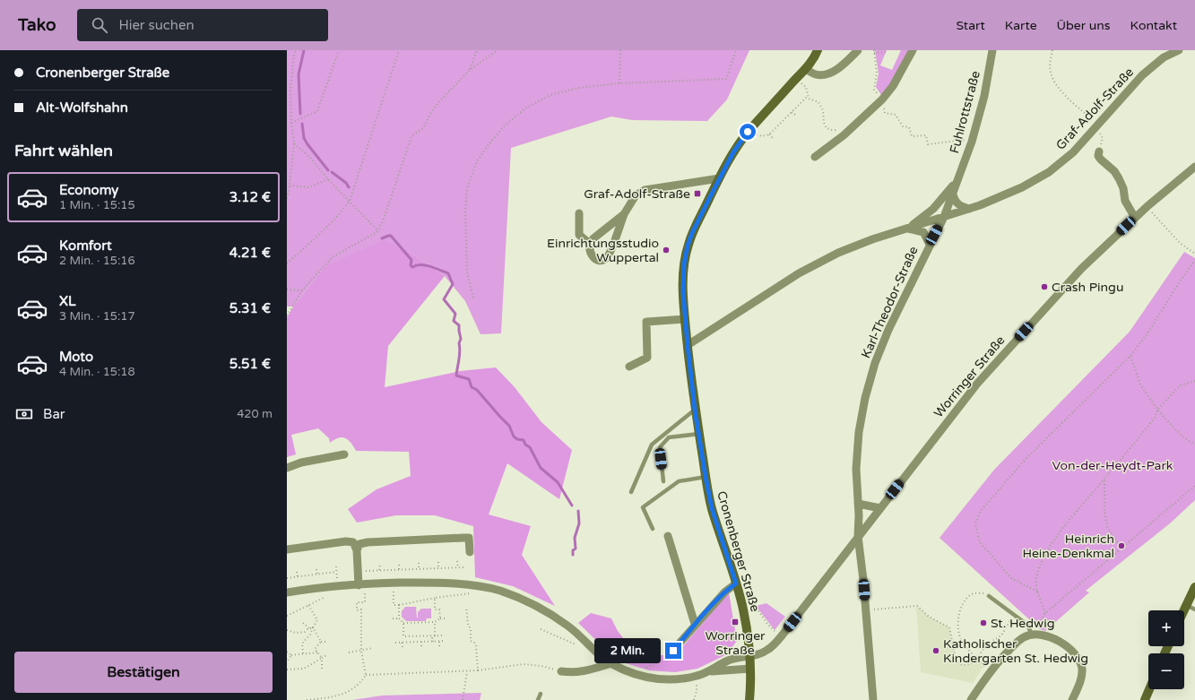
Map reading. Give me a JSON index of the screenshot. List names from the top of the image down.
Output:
{
  "streets": {
    "main road": ["Cronenberger Straße"],
    "street": [
      "Graf-Adolf-Straße",
      "Fuhlrottstraße",
      "Karl-Theodor-Straße",
      "Worringer Straße"
    ]
  },
  "crossings": [
    ["Graf-Adolf-Straße", "Fuhlrottstraße"],
    ["Graf-Adolf-Straße", "Karl-Theodor-Straße"],
    ["Graf-Adolf-Straße", "Cronenberger Straße"],
    ["Fuhlrottstraße", "Karl-Theodor-Straße"],
    ["Karl-Theodor-Straße", "Worringer Straße"],
    ["Worringer Straße", "Cronenberger Straße"]
  ],
  "parks": ["Von-der-Heydt-Park"],
  "places": {
    "transit": ["Graf-Adolf-Straße", "Worringer Straße"],
    "other": [
      "Einrichtungsstudio Wuppertal",
      "Crash Pingu",
      "Heinrich Heine-Denkmal",
      "St. Hedwig",
      "Katholischer Kindergarten St. Hedwig"
    ]
  },
  "page": {
    "header": "Tako",
    "search": "Hier suchen",
    "nav": [
      "Start",
      "Karte",
      "Über uns",
      "Kontakt"
    ],
    "banner": ["Cronenberger Straße", "Alt-Wolfshahn"],
    "heading": "Fahrt wählen",
    "list": [
      {
        "name": "Economy",
        "note": "1 Min. · 15:15",
        "value": "3.12 €"
      },
      {
        "name": "Komfort",
        "note": "2 Min. · 15:16",
        "value": "4.21 €"
      },
      {
        "name": "XL",
        "note": "3 Min. · 15:17",
        "value": "5.31 €"
      },
      {
        "name": "Moto",
        "note": "4 Min. · 15:18",
        "value": "5.51 €"
      }
    ],
    "pay": ["Bar", "420 m"],
    "map_buttons": ["+", "−"],
    "bubble": "2 Min.",
    "buttons": "Bestätigen"
  }
}
